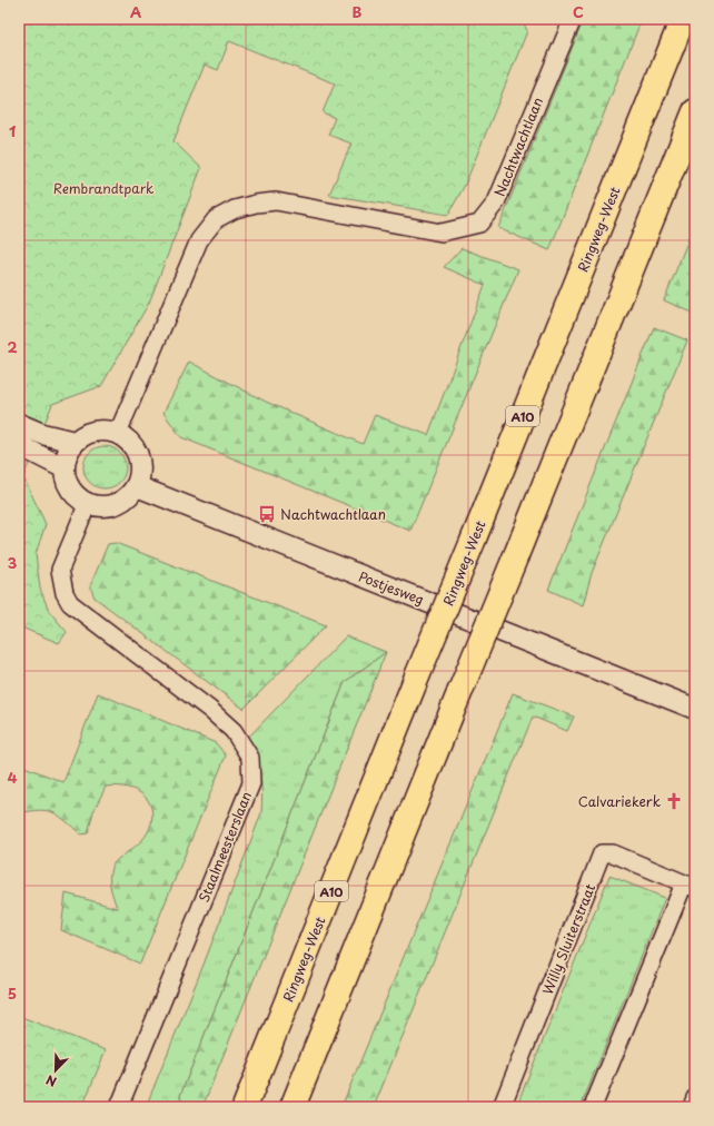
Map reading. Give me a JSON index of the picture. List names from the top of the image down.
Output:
{
  "streets": {
    "highway": ["Ringweg-West", "A10"],
    "street": [
      "Nachtwachtlaan",
      "Postjesweg",
      "Staalmeesterslaan",
      "Willy Sluiterstraat"
    ]
  },
  "crossings": [
    ["Nachtwachtlaan", "Postjesweg"],
    ["Nachtwachtlaan", "Staalmeesterslaan"],
    ["Postjesweg", "Staalmeesterslaan"]
  ],
  "parks": ["Rembrandtpark"],
  "places": {
    "bus stop": ["Nachtwachtlaan"],
    "church": ["Calvariekerk"]
  },
  "north": "bottom left",
  "grid": {
    "columns": ["A", "B", "C"],
    "rows": [
      "1",
      "2",
      "3",
      "4",
      "5"
    ]
  }
}
